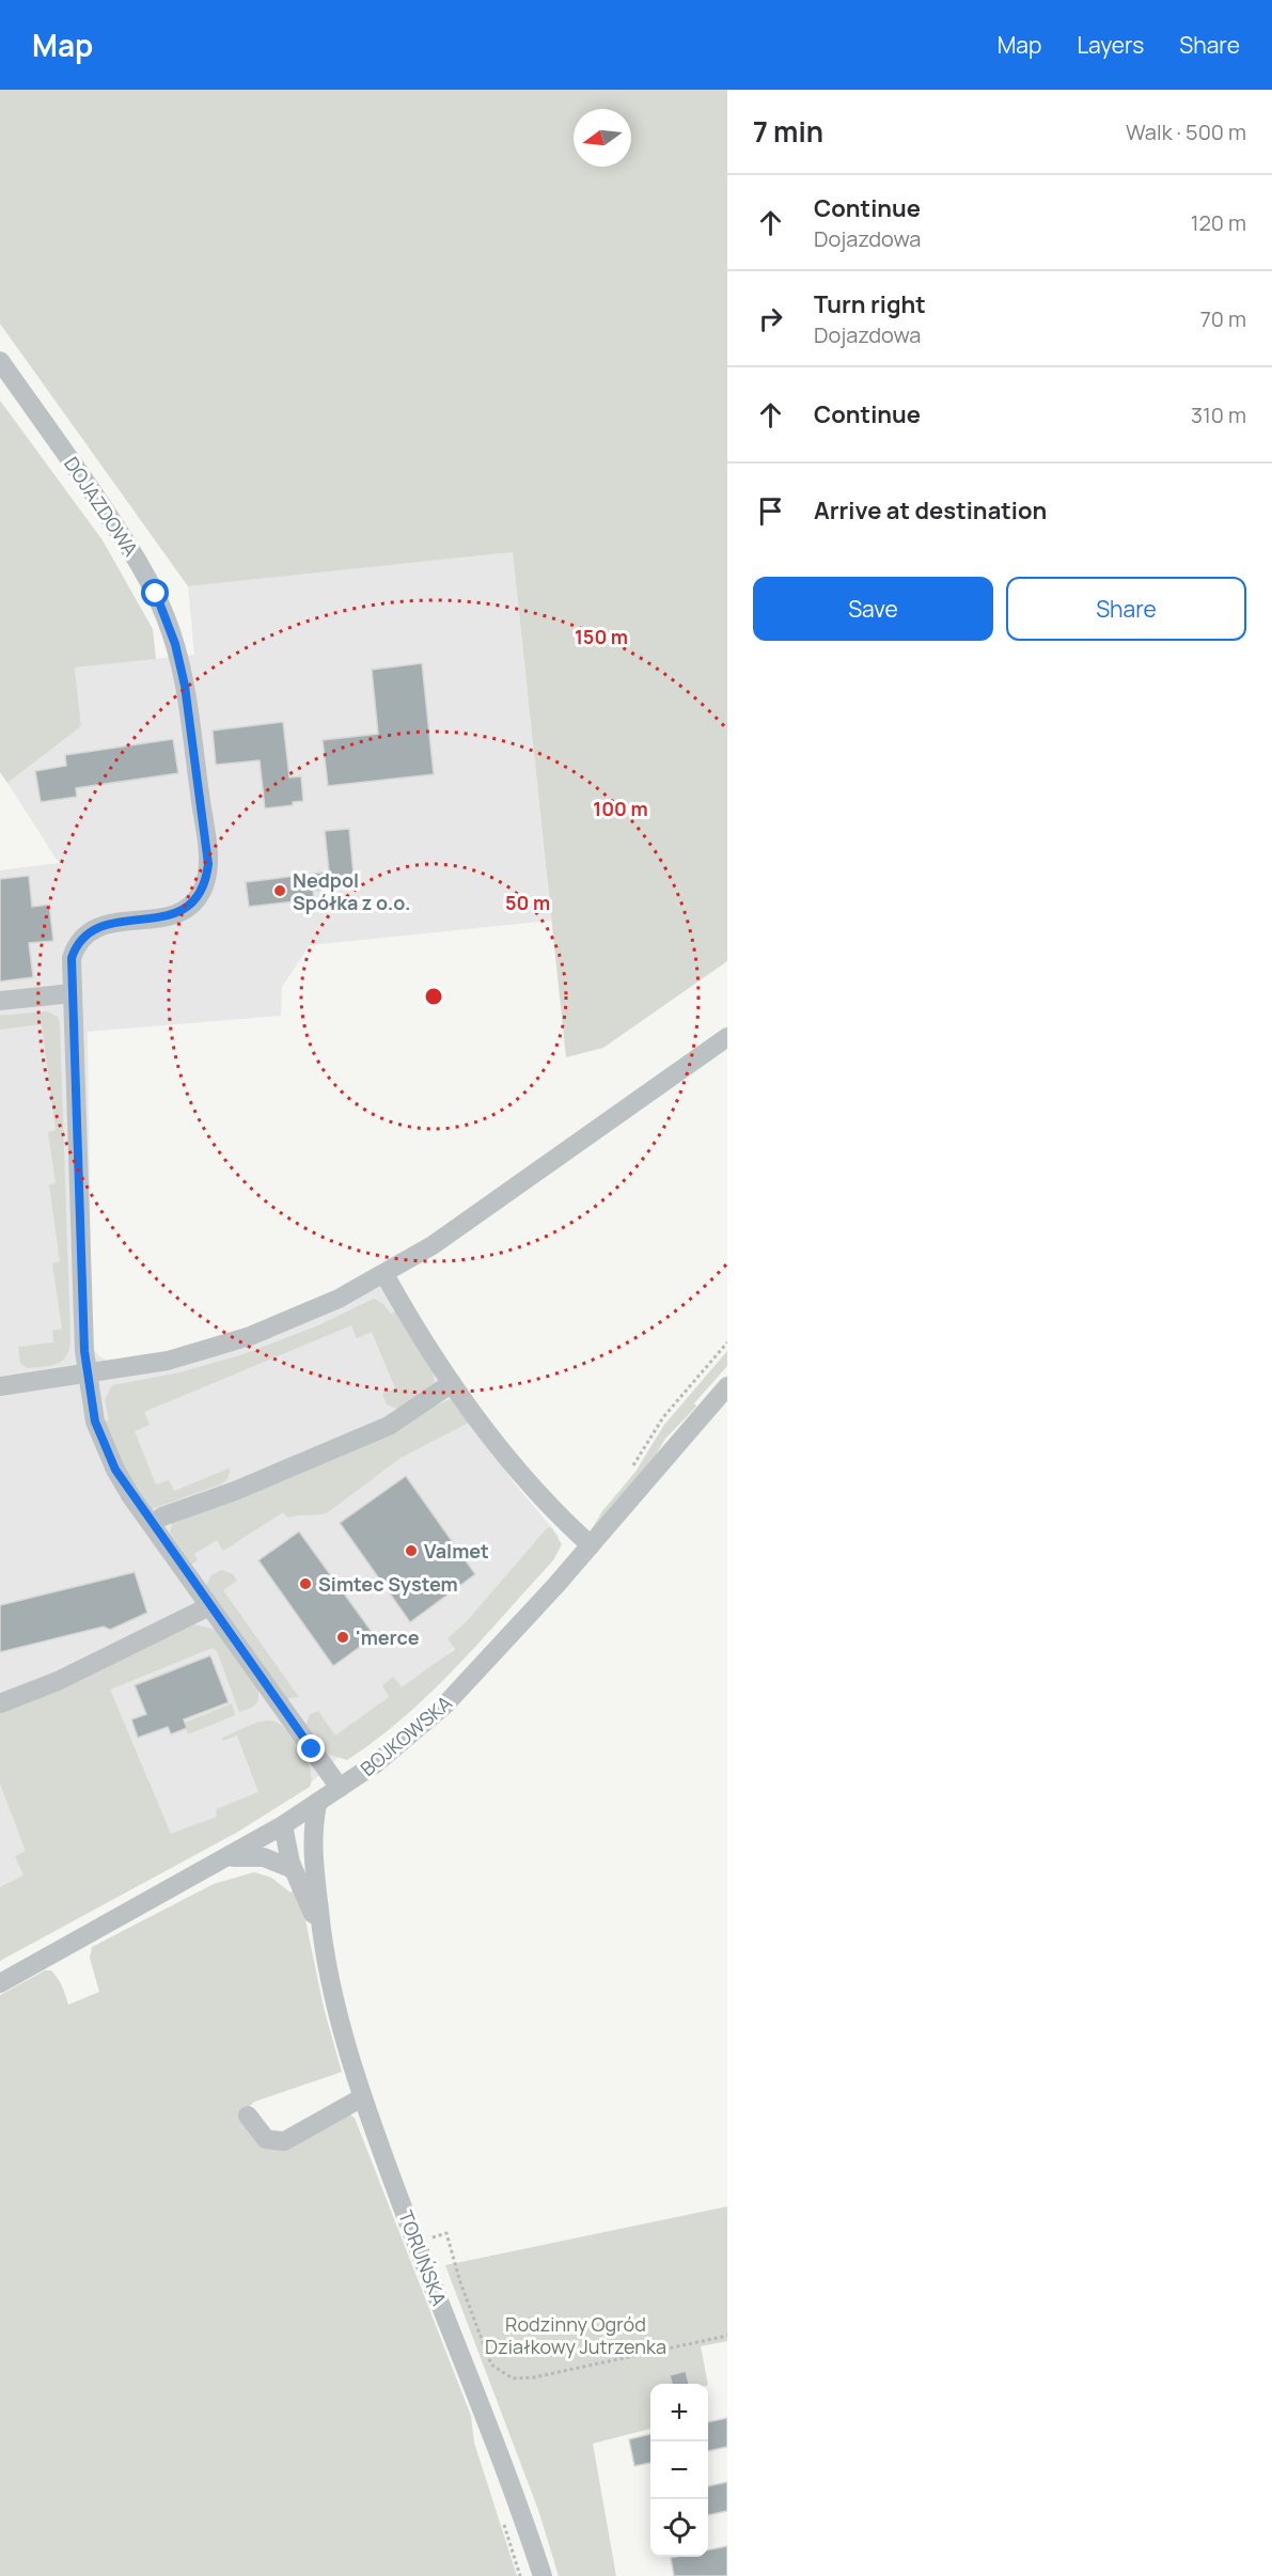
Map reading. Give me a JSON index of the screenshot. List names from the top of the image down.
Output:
{
  "streets": {
    "street": ["DOJAZDOWA", "BOJKOWSKA", "TORUŃSKA"]
  },
  "crossings": [
    ["DOJAZDOWA", "BOJKOWSKA"],
    ["BOJKOWSKA", "TORUŃSKA"]
  ],
  "parks": ["Rodzinny Ogród Działkowy Jutrzenka"],
  "places": [
    "Nedpol Spółka z o.o.",
    "Valmet",
    "Simtec System",
    "'merce"
  ],
  "north": "left",
  "page": {
    "header": "Map",
    "nav": ["Map", "Layers", "Share"],
    "heading": ["7 min", "Walk · 500 m"],
    "list": [
      ["Continue", "Dojazdowa", "120 m"],
      ["Turn right", "Dojazdowa", "70 m"],
      ["Continue", "310 m"],
      "Arrive at destination"
    ],
    "buttons": ["Save", "Share"],
    "map_buttons": ["+", "−"]
  },
  "rings": ["150 m", "100 m", "50 m"]
}
